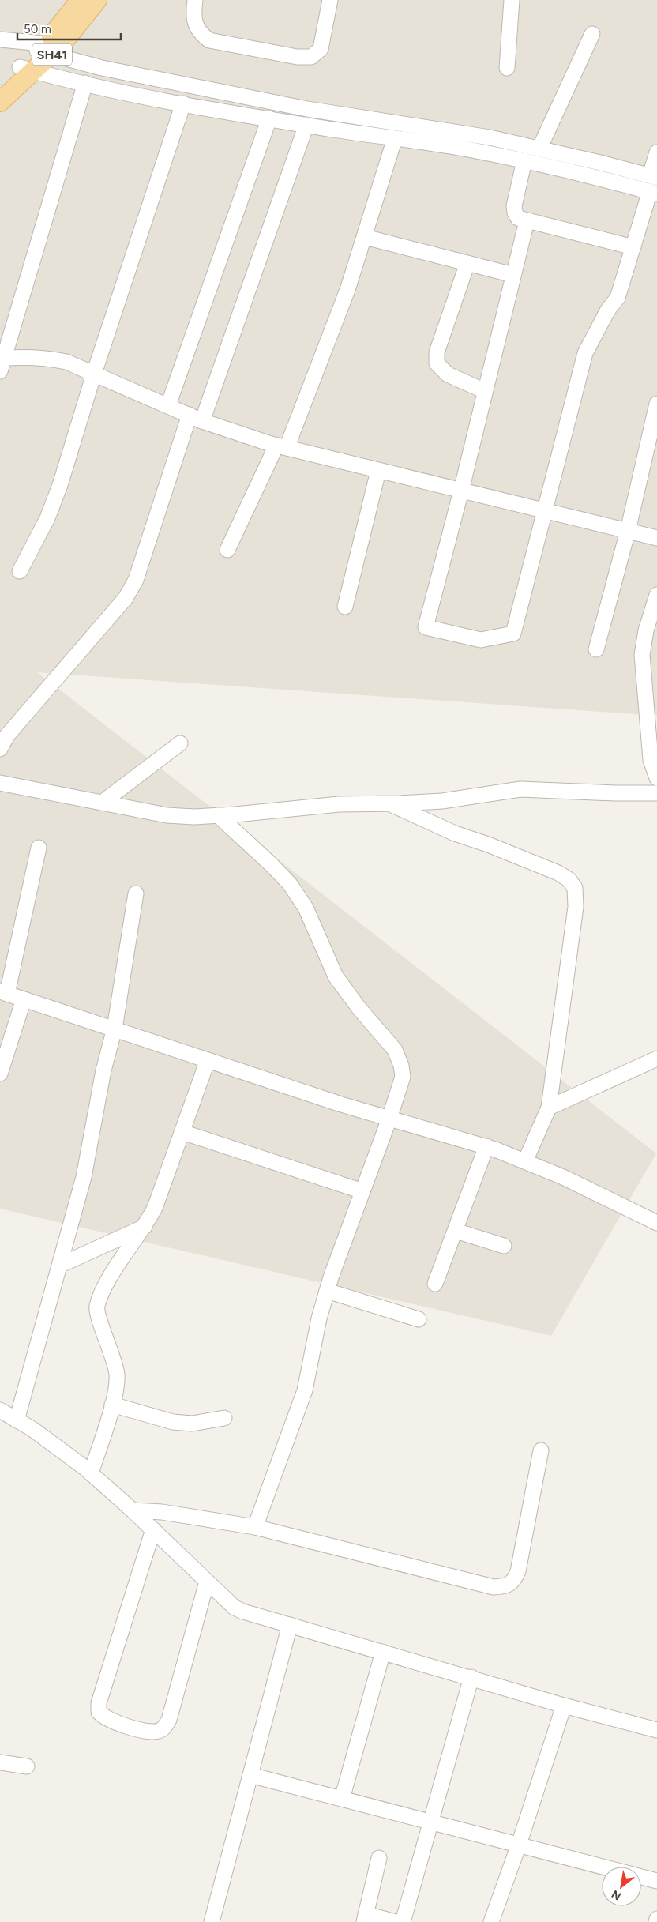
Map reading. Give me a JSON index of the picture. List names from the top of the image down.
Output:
{
  "streets": {
    "main road": ["SH41"]
  },
  "scale_bar": "50 m",
  "north": "bottom left"
}
